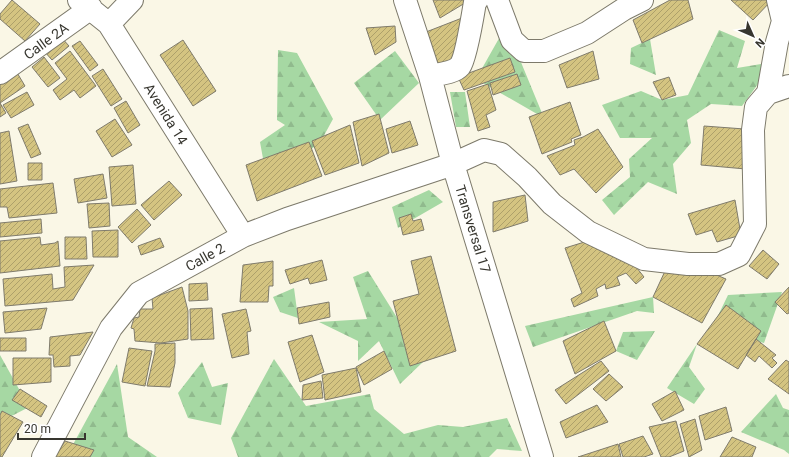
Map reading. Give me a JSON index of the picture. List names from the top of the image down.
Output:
{
  "streets": {
    "street": [
      "Calle 2A",
      "Avenida 14",
      "Transversal 17",
      "Calle 2"
    ]
  },
  "crossings": [
    ["Calle 2A", "Avenida 14"],
    ["Avenida 14", "Calle 2"],
    ["Transversal 17", "Calle 2"]
  ],
  "scale_bar": "20 m",
  "north": "bottom right"
}
